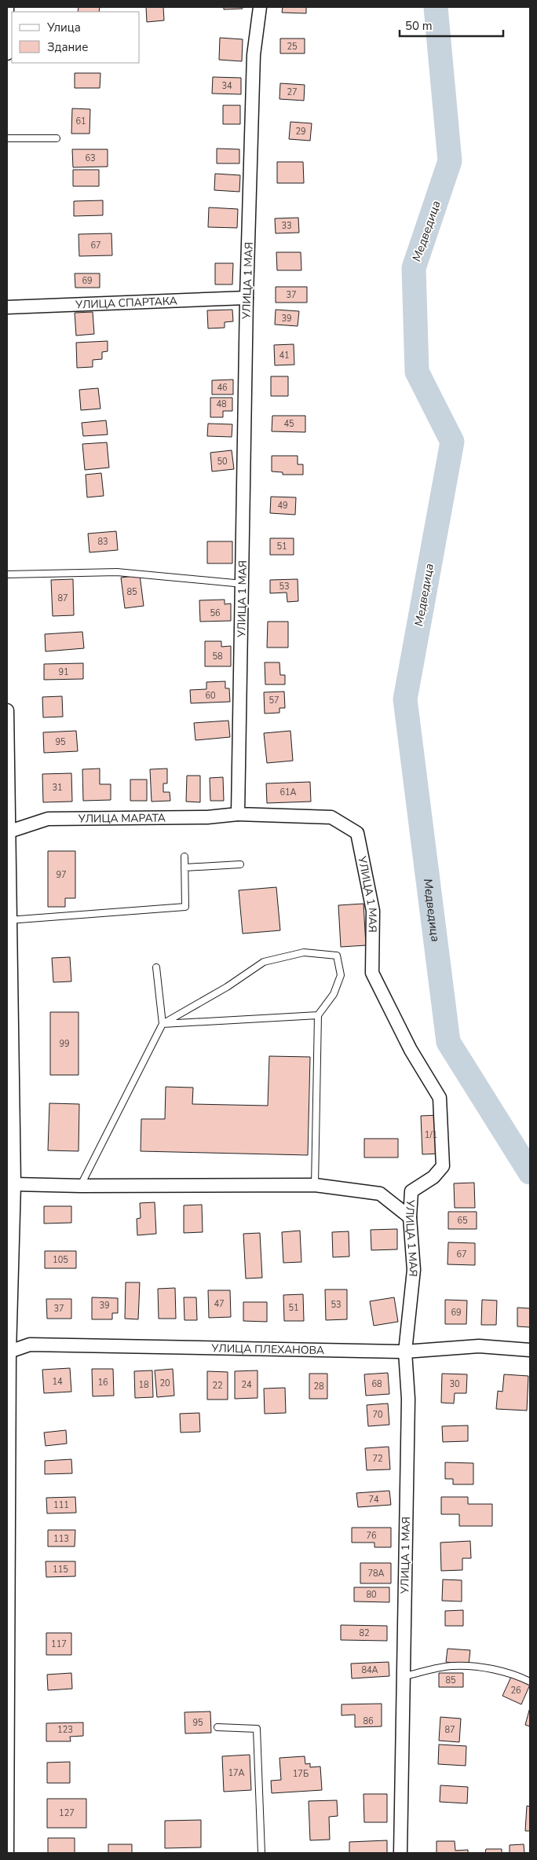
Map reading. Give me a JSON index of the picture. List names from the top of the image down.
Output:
{
  "streets": {
    "street": [
      "УЛИЦА 1 МАЯ",
      "УЛИЦА СПАРТАКА",
      "УЛИЦА МАРАТА",
      "УЛИЦА ПЛЕХАНОВА"
    ]
  },
  "crossings": [
    ["УЛИЦА 1 МАЯ", "УЛИЦА СПАРТАКА"],
    ["УЛИЦА 1 МАЯ", "УЛИЦА МАРАТА"],
    ["УЛИЦА 1 МАЯ", "УЛИЦА ПЛЕХАНОВА"]
  ],
  "water": ["Медведица"],
  "house_numbers": [
    "25",
    "34",
    "27",
    "61",
    "29",
    "63",
    "33",
    "67",
    "69",
    "37",
    "39",
    "41",
    "46",
    "48",
    "45",
    "50",
    "49",
    "83",
    "51",
    "53",
    "85",
    "87",
    "56",
    "58",
    "91",
    "60",
    "57",
    "95",
    "31",
    "61А",
    "97",
    "99",
    "1/1",
    "65",
    "67",
    "105",
    "47",
    "53",
    "39",
    "51",
    "37",
    "69",
    "14",
    "16",
    "20",
    "68",
    "30",
    "18",
    "24",
    "22",
    "28",
    "70",
    "72",
    "74",
    "111",
    "76",
    "113",
    "115",
    "78А",
    "80",
    "82",
    "117",
    "84А",
    "85",
    "26",
    "86",
    "95",
    "123",
    "87",
    "17А",
    "17Б",
    "127"
  ],
  "legend": ["Улица", "Здание"],
  "scale_bar": "50 m"
}
